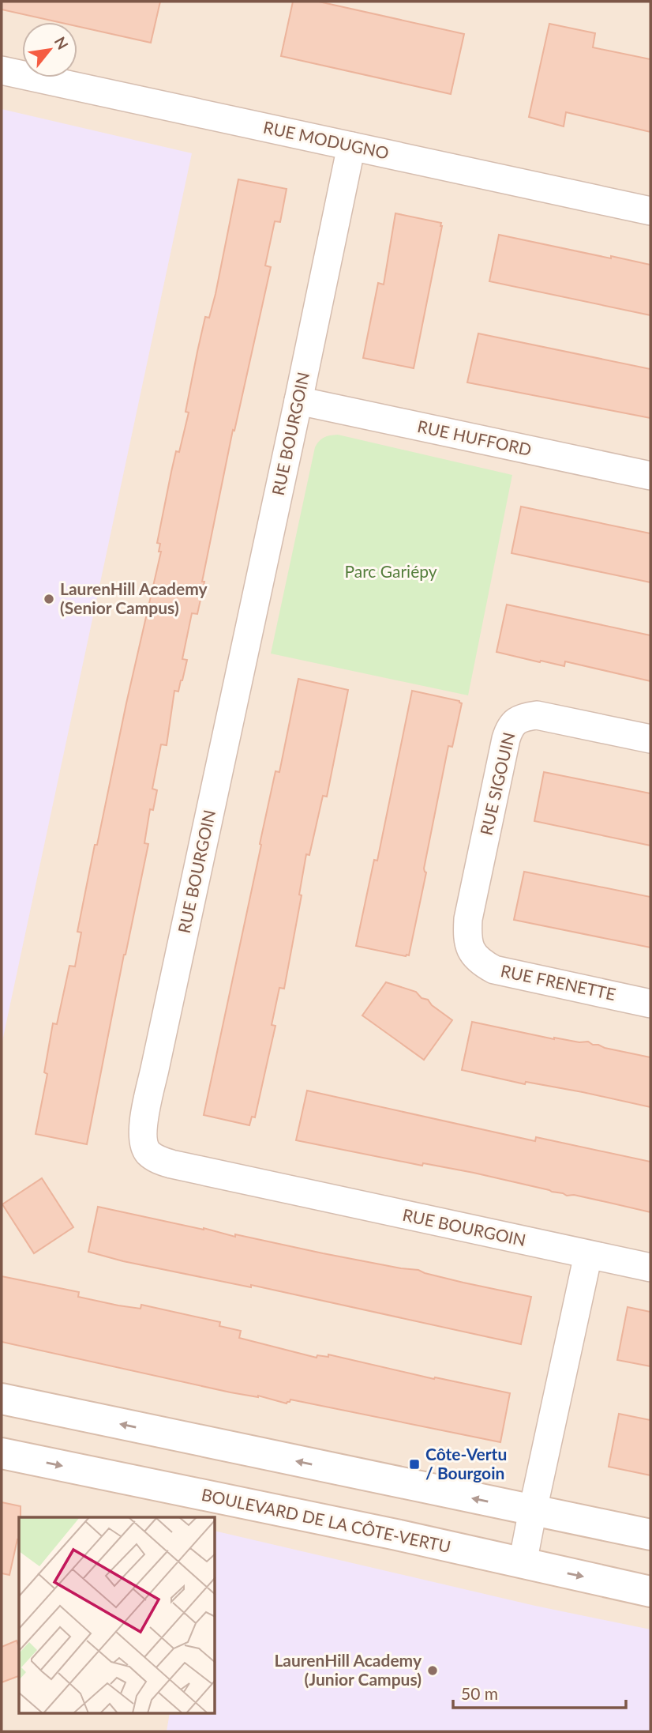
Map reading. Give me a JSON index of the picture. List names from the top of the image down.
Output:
{
  "streets": {
    "main road": ["BOULEVARD DE LA CÔTE-VERTU"],
    "street": [
      "RUE MODUGNO",
      "RUE BOURGOIN",
      "RUE HUFFORD",
      "RUE SIGOUIN",
      "RUE FRENETTE"
    ]
  },
  "crossings": [
    ["RUE MODUGNO", "RUE BOURGOIN"],
    ["RUE BOURGOIN", "RUE HUFFORD"],
    ["RUE SIGOUIN", "RUE FRENETTE"]
  ],
  "parks": ["Parc Gariépy"],
  "places": {
    "other": ["LaurenHill Academy (Senior Campus)", "LaurenHill Academy (Junior Campus)"],
    "transit": ["Côte-Vertu / Bourgoin"]
  },
  "scale_bar": "50 m",
  "north": "top right"
}
